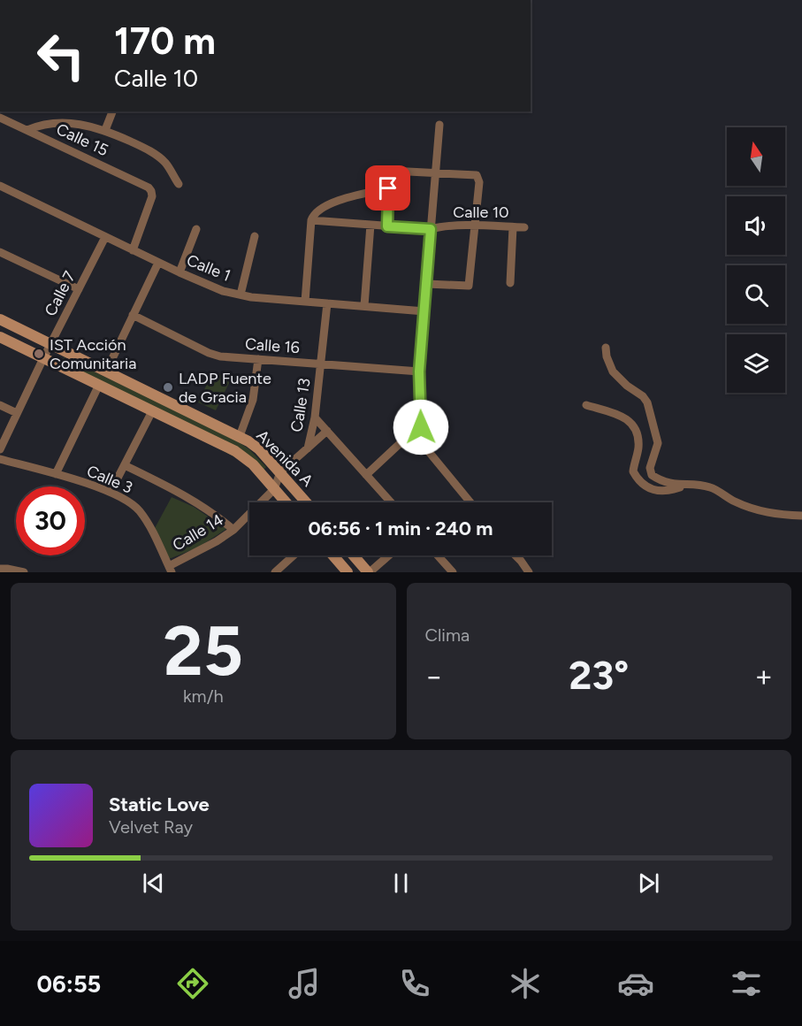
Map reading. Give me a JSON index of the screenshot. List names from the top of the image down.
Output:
{
  "streets": {
    "main road": ["Avenida A"],
    "street": [
      "Calle 15",
      "Calle 10",
      "Calle 1",
      "Calle 7",
      "Calle 16",
      "Calle 13",
      "Calle 3",
      "Calle 14"
    ]
  },
  "crossings": [
    ["Calle 15", "Calle 1"],
    ["Calle 1", "Calle 7"],
    ["Calle 1", "Calle 13"],
    ["Calle 7", "Avenida A"],
    ["Calle 16", "Calle 13"],
    ["Calle 13", "Avenida A"],
    ["Calle 13", "Calle 14"],
    ["Avenida A", "Calle 14"],
    ["Calle 3", "Calle 14"]
  ],
  "places": ["IST Acción Comunitaria", "LADP Fuente de Gracia"],
  "north": "top",
  "page": {
    "turn": ["170 m", "Calle 10"],
    "limit": "30",
    "trip": "06:56 · 1 min · 240 m",
    "tile": [
      ["25", "km/h"],
      "Clima"
    ],
    "heat": ["−", "23°", "+"],
    "song": ["Static Love", "Velvet Ray"],
    "tabs": "06:55"
  }
}
